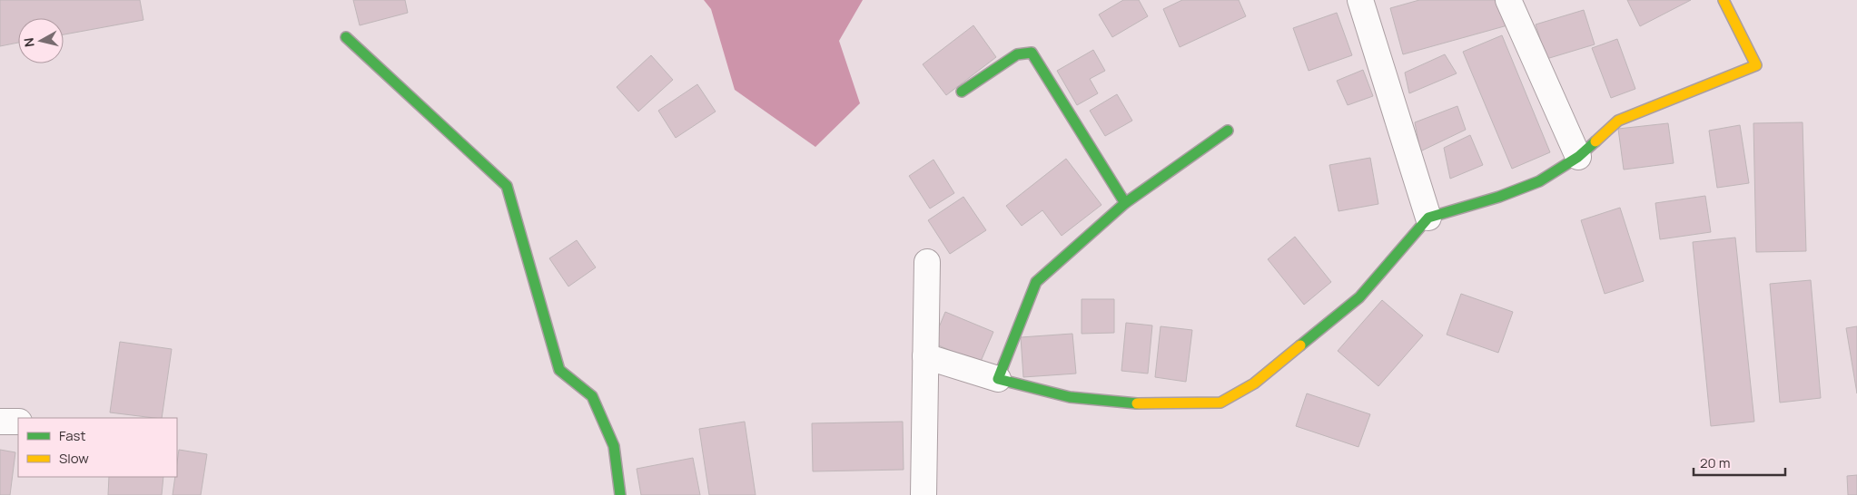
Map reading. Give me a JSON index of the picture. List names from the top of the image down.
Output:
{
  "legend": ["Fast", "Slow"],
  "scale_bar": "20 m",
  "north": "left"
}
